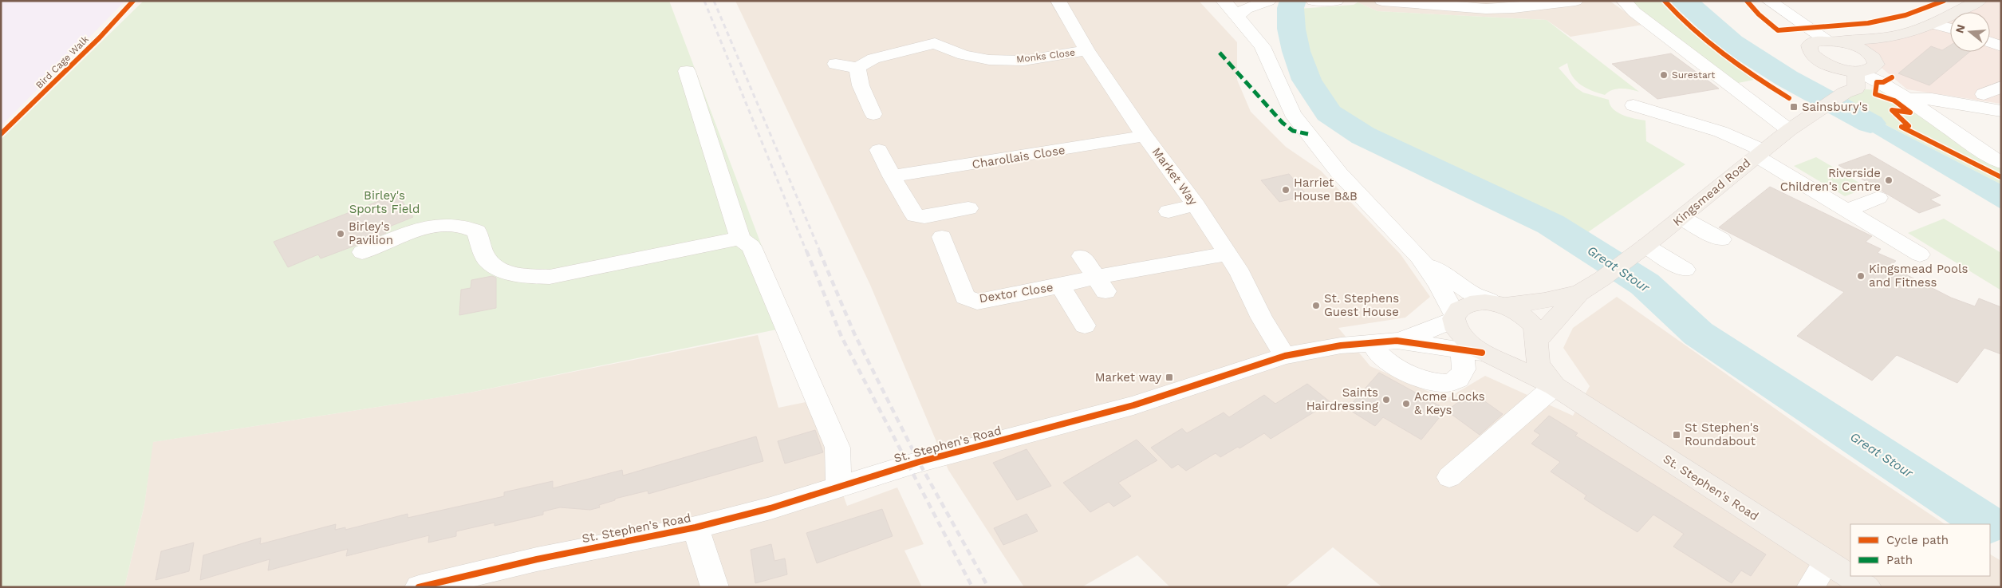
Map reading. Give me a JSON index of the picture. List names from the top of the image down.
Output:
{
  "streets": {
    "main road": ["Kingsmead Road", "St. Stephen's Road"],
    "street": [
      "Monks Close",
      "Charollais Close",
      "Market Way",
      "Dextor Close"
    ],
    "cycle path": ["Bird Cage Walk"]
  },
  "crossings": [
    ["Monks Close", "Market Way"],
    ["Charollais Close", "Market Way"],
    ["Market Way", "Dextor Close"],
    ["Market Way", "St. Stephen's Road"],
    ["Kingsmead Road", "St. Stephen's Road"]
  ],
  "water": ["Great Stour"],
  "parks": ["Birley's Sports Field"],
  "places": {
    "other": [
      "Surestart",
      "Riverside Children's Centre",
      "Harriet House B&B",
      "Birley's Pavilion",
      "Kingsmead Pools and Fitness",
      "St. Stephens Guest House",
      "Saints Hairdressing",
      "Acme Locks & Keys"
    ],
    "transit": ["Sainsbury's", "Market way", "St Stephen's Roundabout"]
  },
  "legend": ["Cycle path", "Path"],
  "north": "left"
}
